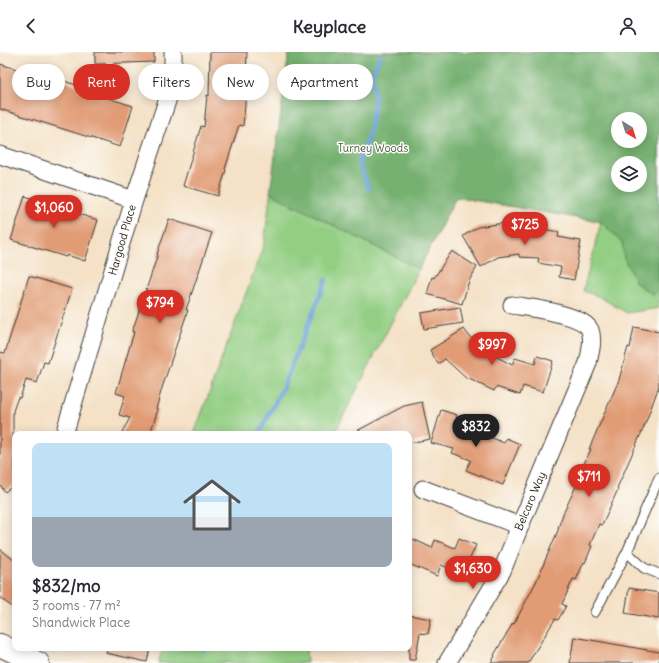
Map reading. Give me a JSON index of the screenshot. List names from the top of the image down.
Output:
{
  "streets": {
    "street": ["Hargood Place", "Belcaro Way"]
  },
  "parks": ["Turney Woods"],
  "north": "bottom right",
  "page": {
    "header": "Keyplace",
    "chip": [
      "Buy",
      "Rent",
      "Filters",
      "New",
      "Apartment"
    ],
    "price": [
      "$1,060",
      "$725",
      "$794",
      "$997",
      "$832",
      "$711",
      "$1,630"
    ],
    "list": [
      {
        "name": "$832/mo",
        "note": "3 rooms · 77 m² · Shandwick Place"
      }
    ]
  }
}
